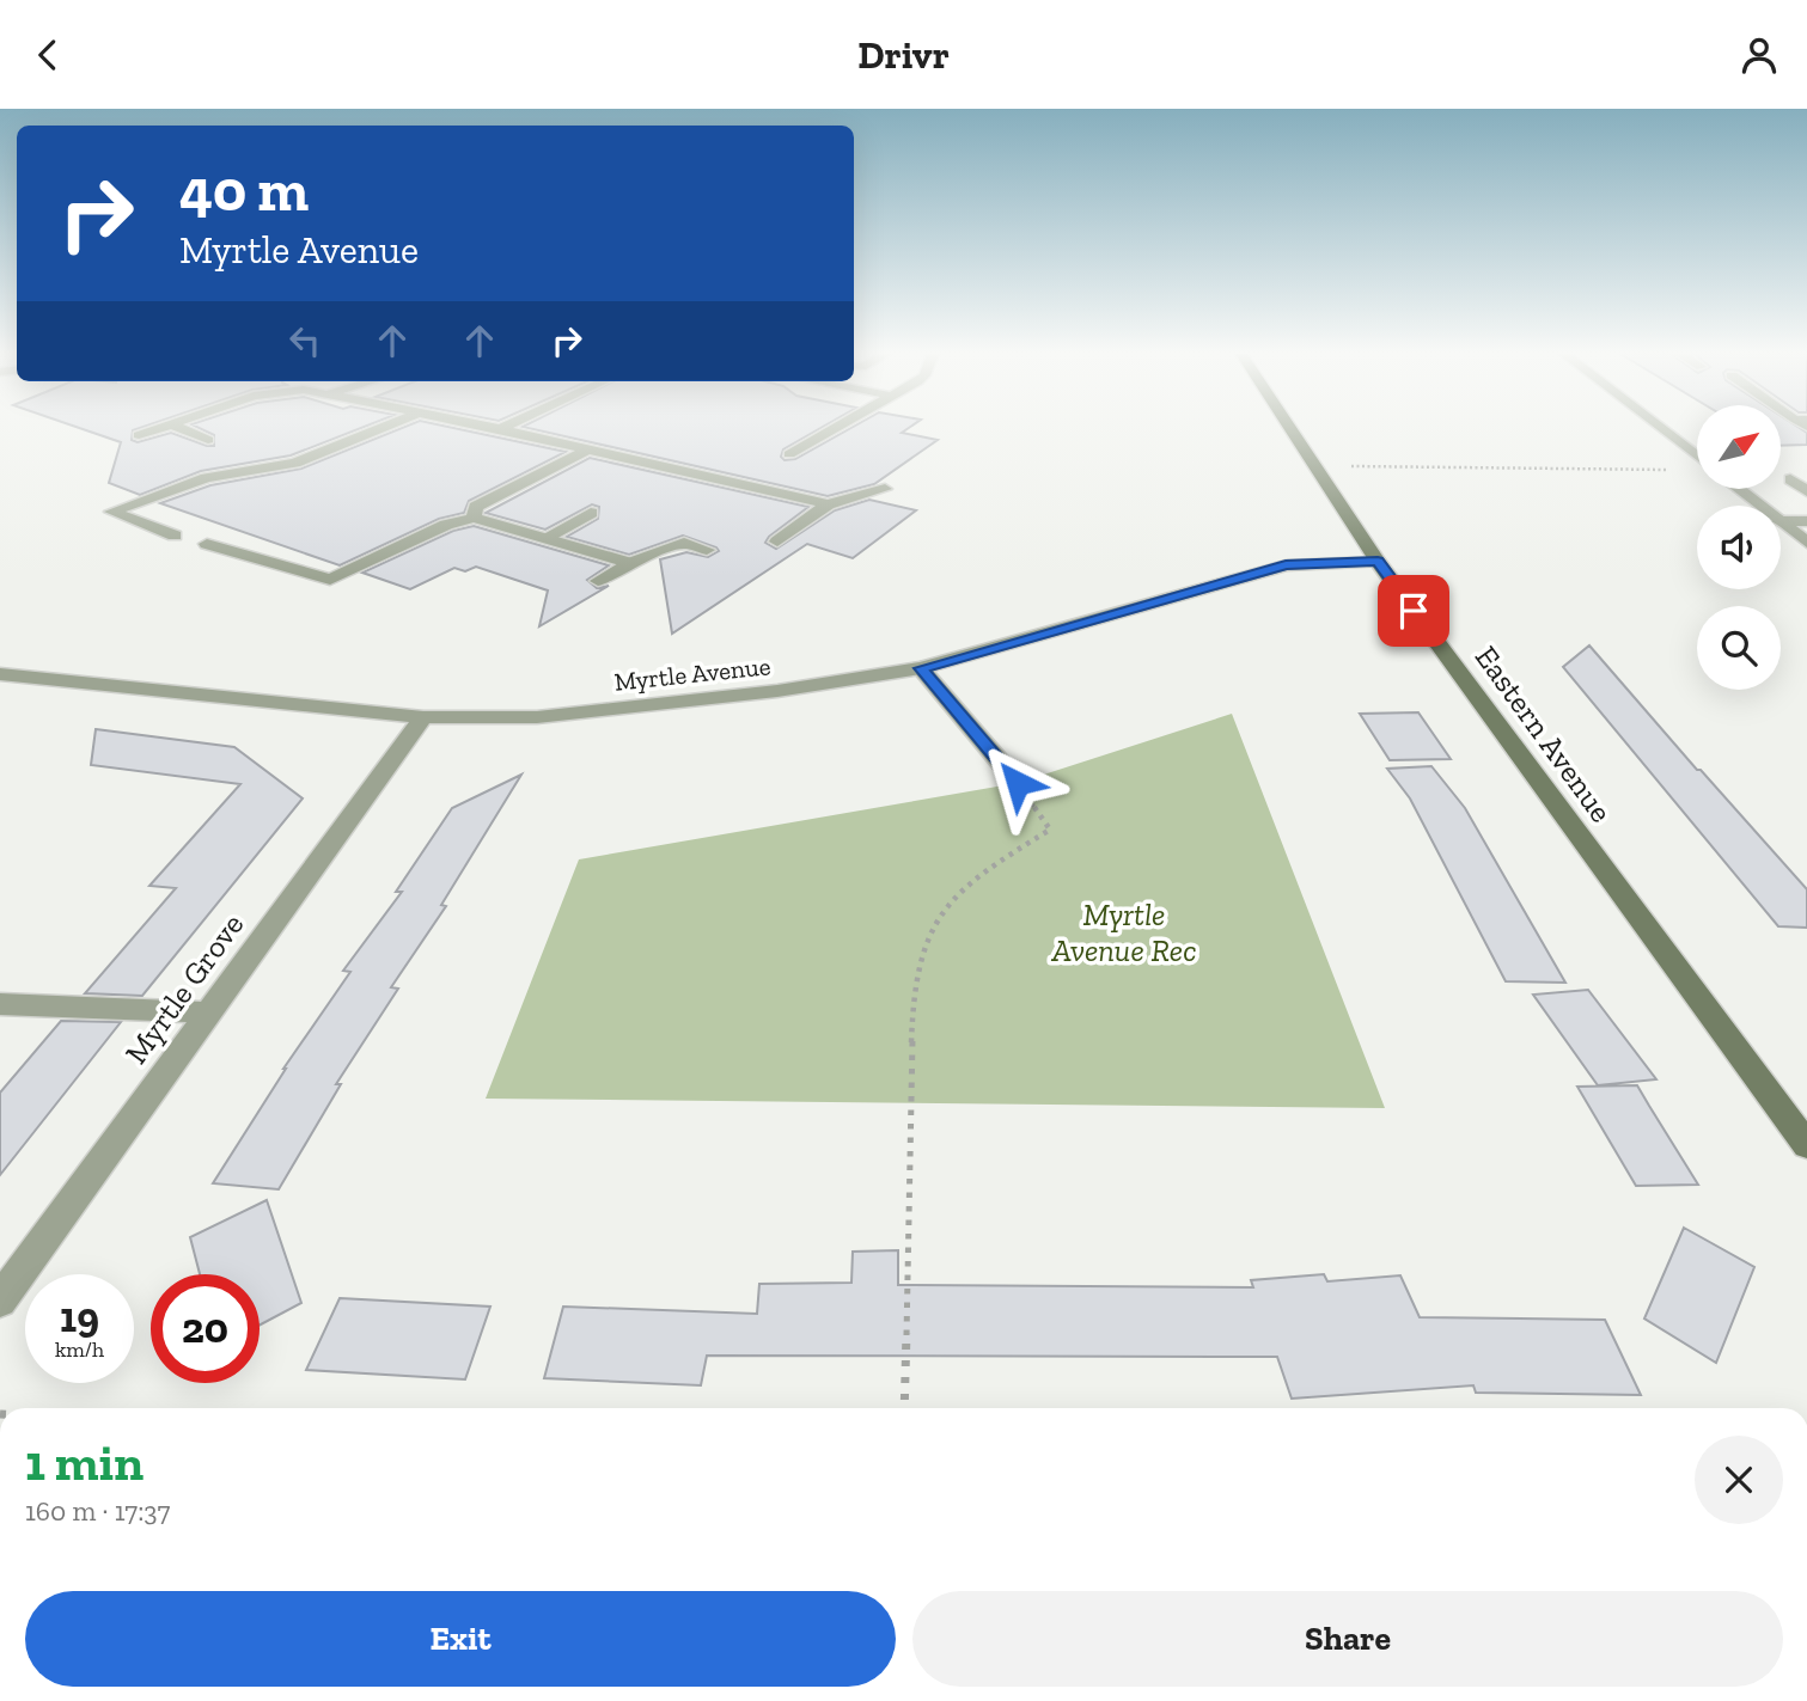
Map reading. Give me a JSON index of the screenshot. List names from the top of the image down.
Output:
{
  "streets": {
    "street": ["Myrtle Avenue", "Eastern Avenue", "Myrtle Grove"]
  },
  "crossings": [
    ["Myrtle Avenue", "Eastern Avenue"],
    ["Myrtle Avenue", "Myrtle Grove"]
  ],
  "parks": ["Myrtle Avenue Rec"],
  "north": "top right",
  "page": {
    "header": "Drivr",
    "turn": ["40 m", "Myrtle Avenue"],
    "speed": "19 km/h",
    "limit": "20",
    "heading": ["1 min", "160 m · 17:37"],
    "buttons": ["Exit", "Share"]
  }
}
